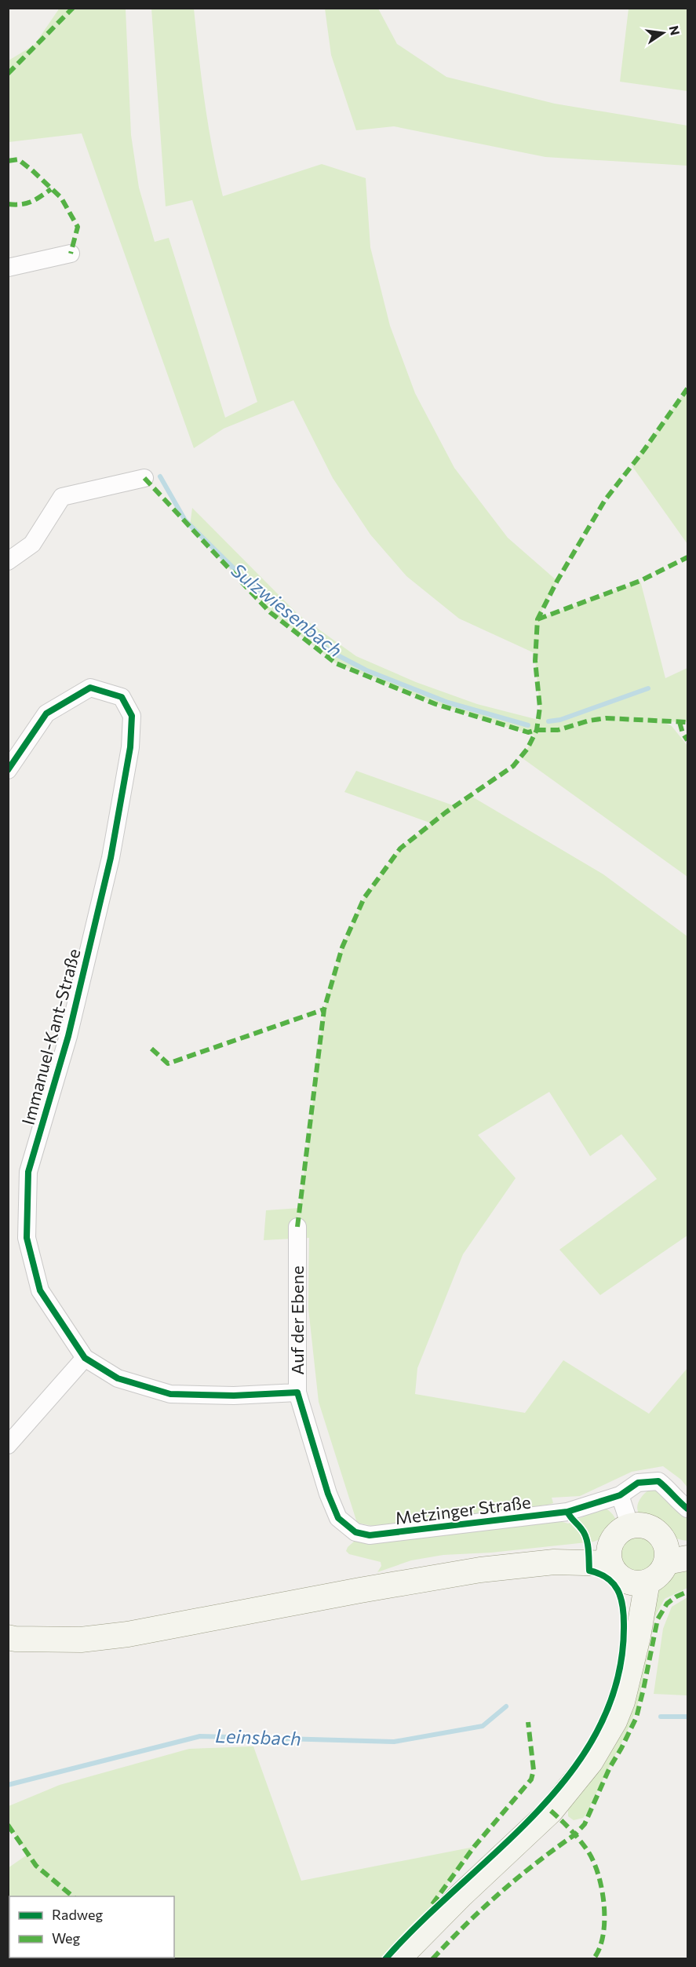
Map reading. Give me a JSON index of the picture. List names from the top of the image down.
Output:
{
  "streets": {
    "street": ["Immanuel-Kant-Straße", "Auf der Ebene", "Metzinger Straße"]
  },
  "crossings": [
    ["Immanuel-Kant-Straße", "Auf der Ebene"],
    ["Auf der Ebene", "Metzinger Straße"]
  ],
  "water": ["Sulzwiesenbach", "Leinsbach"],
  "legend": ["Radweg", "Weg"],
  "north": "right"
}
